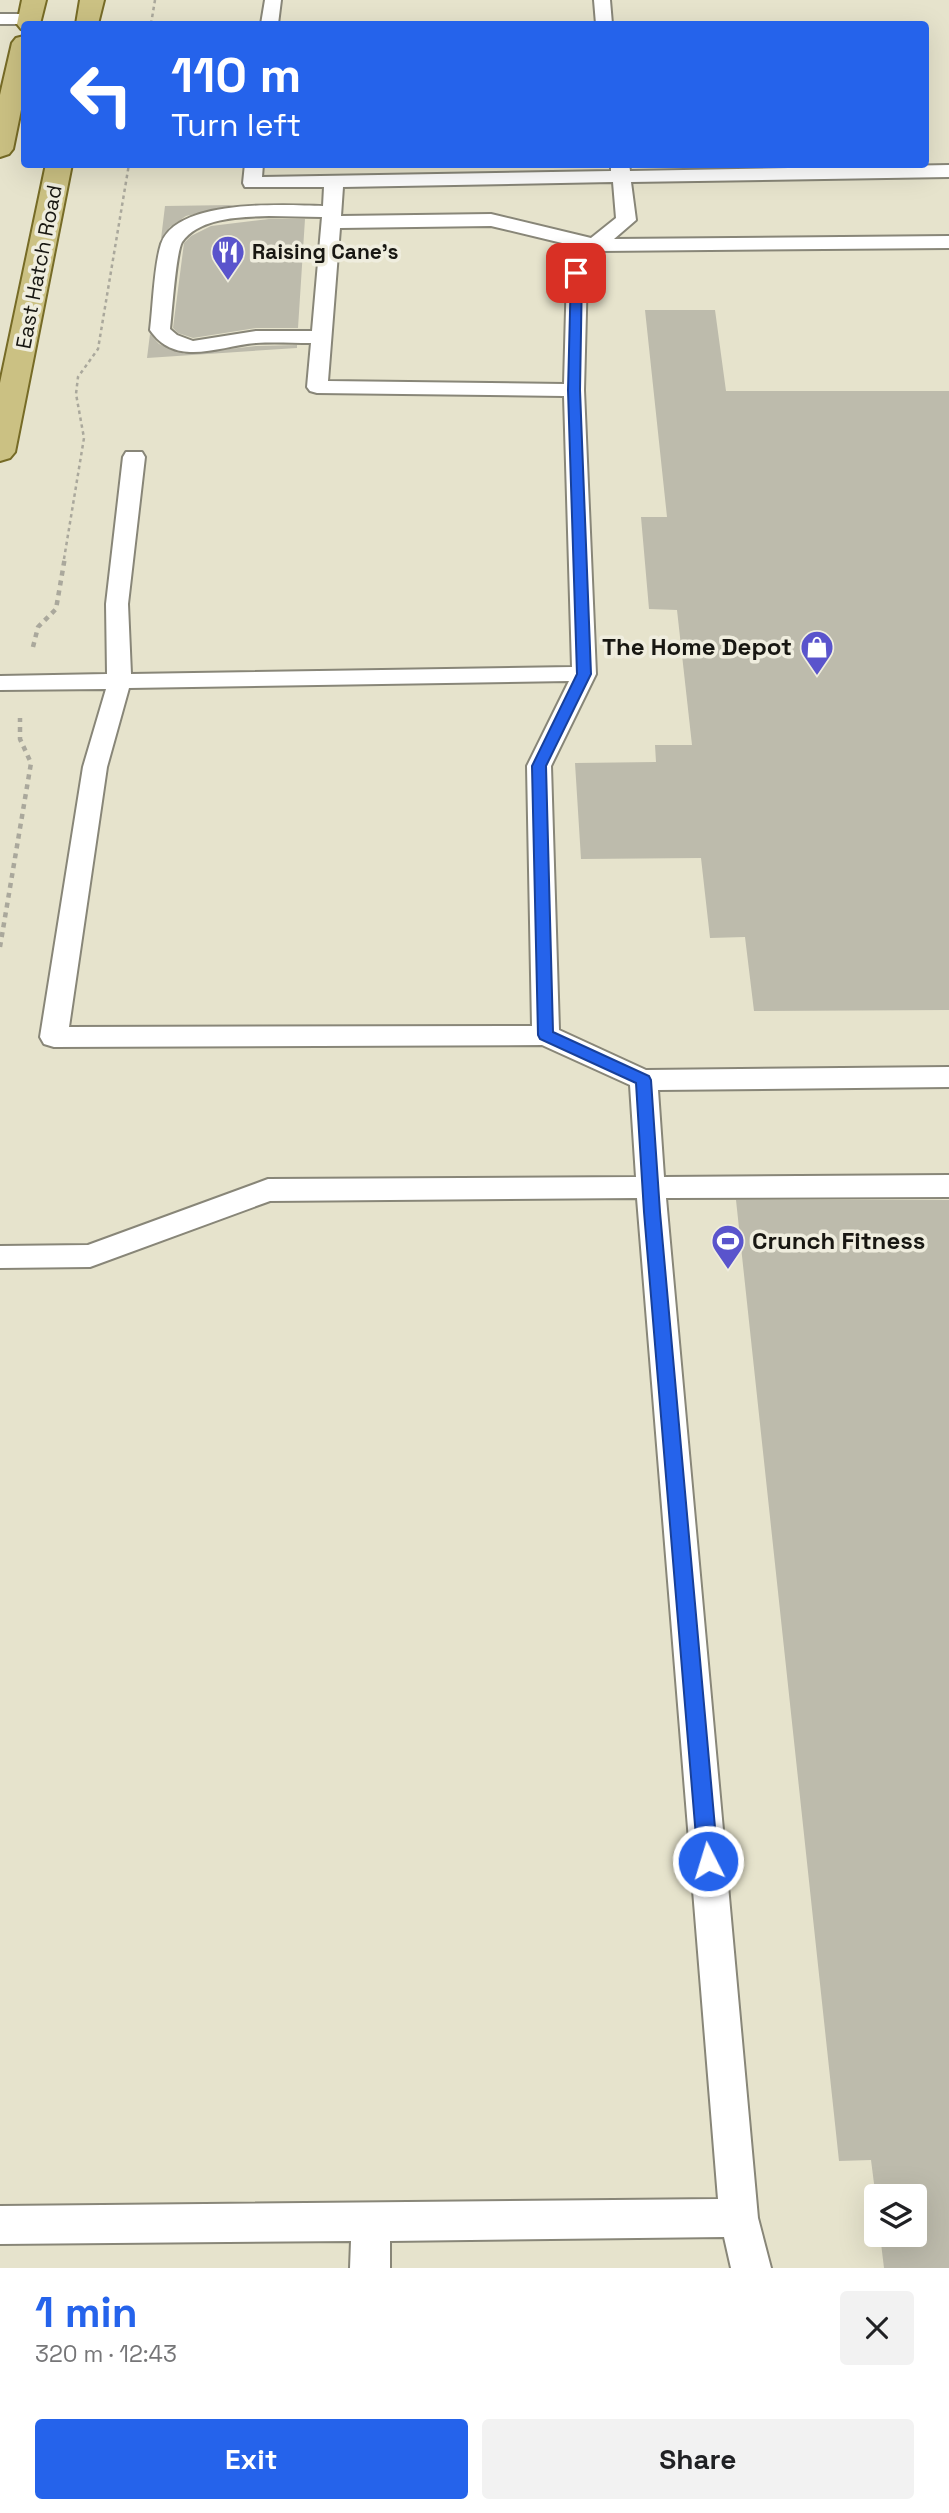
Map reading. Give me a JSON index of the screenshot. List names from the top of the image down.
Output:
{
  "streets": {
    "main road": ["East Hatch Road"]
  },
  "places": {
    "restaurant": ["Raising Cane's"],
    "shop": ["The Home Depot"],
    "sports": ["Crunch Fitness"]
  },
  "page": {
    "turn": ["110 m", "Turn left"],
    "heading": ["1 min", "320 m · 12:43"],
    "buttons": ["Exit", "Share"]
  }
}
